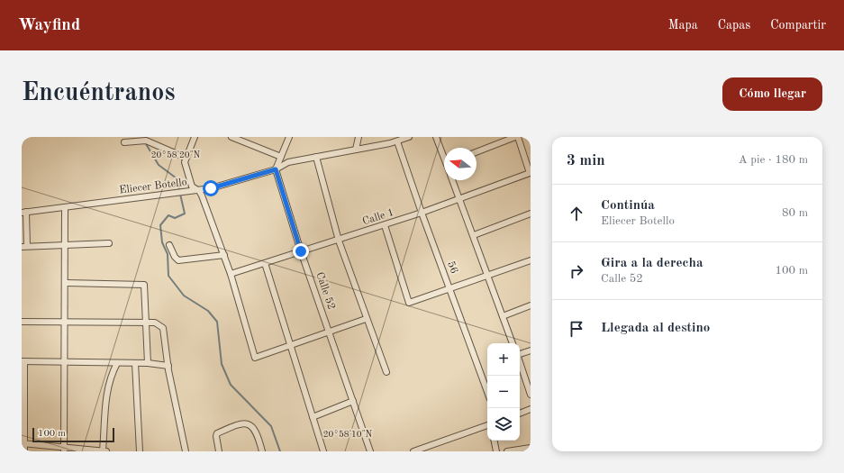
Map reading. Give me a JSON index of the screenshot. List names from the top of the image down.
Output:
{
  "streets": {
    "street": [
      "Eliecer Botello",
      "Calle 1",
      "56",
      "Calle 52"
    ]
  },
  "crossings": [
    ["Eliecer Botello", "56"],
    ["Eliecer Botello", "Calle 52"],
    ["Calle 1", "56"],
    ["Calle 1", "Calle 52"]
  ],
  "scale_bar": "100 m",
  "north": "left",
  "page": {
    "header": "Wayfind",
    "nav": ["Mapa", "Capas", "Compartir"],
    "buttons": "Cómo llegar",
    "title": "Encuéntranos",
    "heading": ["3 min", "A pie · 180 m"],
    "list": [
      ["Continúa", "Eliecer Botello", "80 m"],
      ["Gira a la derecha", "Calle 52", "100 m"],
      "Llegada al destino"
    ],
    "map_buttons": ["+", "−"],
    "scale": "100 m"
  },
  "coordinates": ["20°58'20\"N", "20°58'10\"N"]
}
